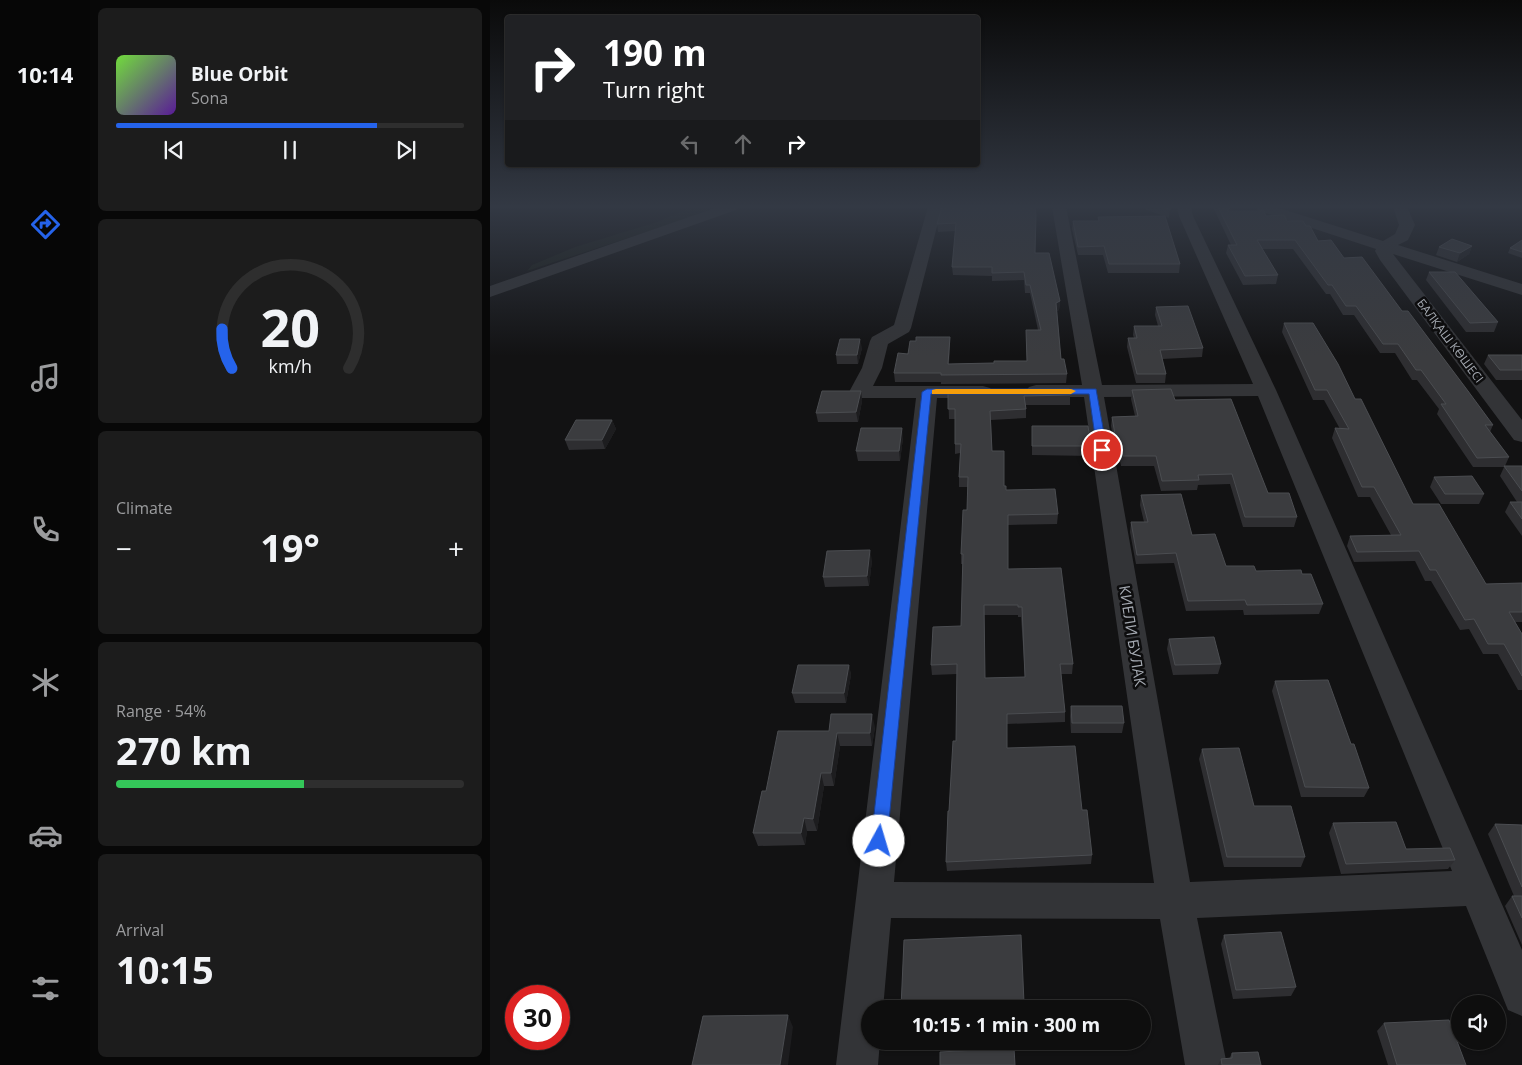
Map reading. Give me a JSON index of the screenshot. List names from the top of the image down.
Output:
{
  "streets": {
    "street": ["БАЛҚАШ КӨШЕСІ", "КИЕЛИ БУЛАК"]
  },
  "page": {
    "tabs": "10:14",
    "turn": ["190 m", "Turn right"],
    "song": ["Blue Orbit", "Sona"],
    "tile": [
      "Climate",
      ["Range · 54%", "270 km"],
      ["Arrival", "10:15"]
    ],
    "heat": ["−", "19°", "+"],
    "limit": "30",
    "trip": "10:15 · 1 min · 300 m",
    "gauge": ["20", "km/h"]
  }
}
